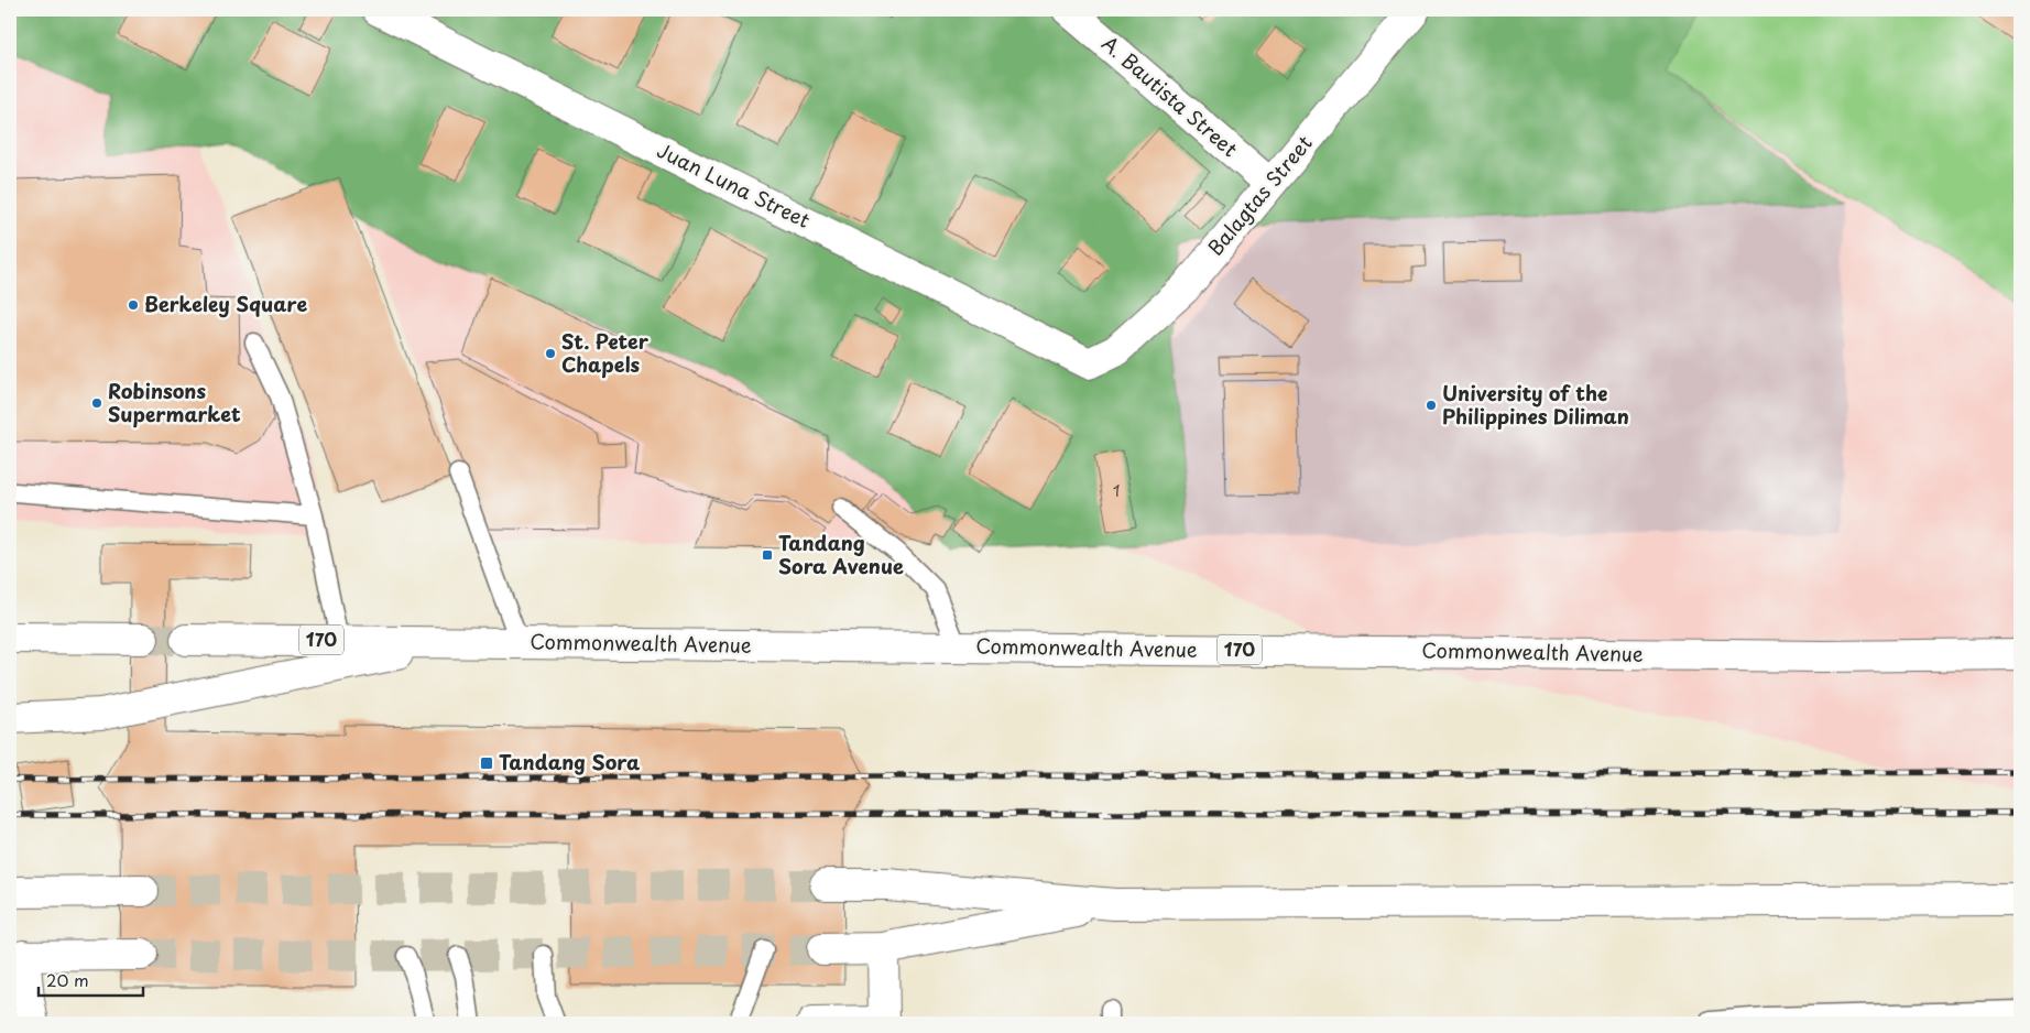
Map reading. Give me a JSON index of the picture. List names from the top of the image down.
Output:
{
  "streets": {
    "main road": [
      "A. Bautista Street",
      "Juan Luna Street",
      "Balagtas Street",
      "170",
      "Commonwealth Avenue"
    ]
  },
  "crossings": [
    ["A. Bautista Street", "Balagtas Street"],
    ["Juan Luna Street", "Balagtas Street"]
  ],
  "places": {
    "other": [
      "Berkeley Square",
      "St. Peter Chapels",
      "Robinsons Supermarket",
      "University of the Philippines Diliman"
    ],
    "transit": ["Tandang Sora Avenue", "Tandang Sora"]
  },
  "house_numbers": ["1"],
  "scale_bar": "20 m"
}
